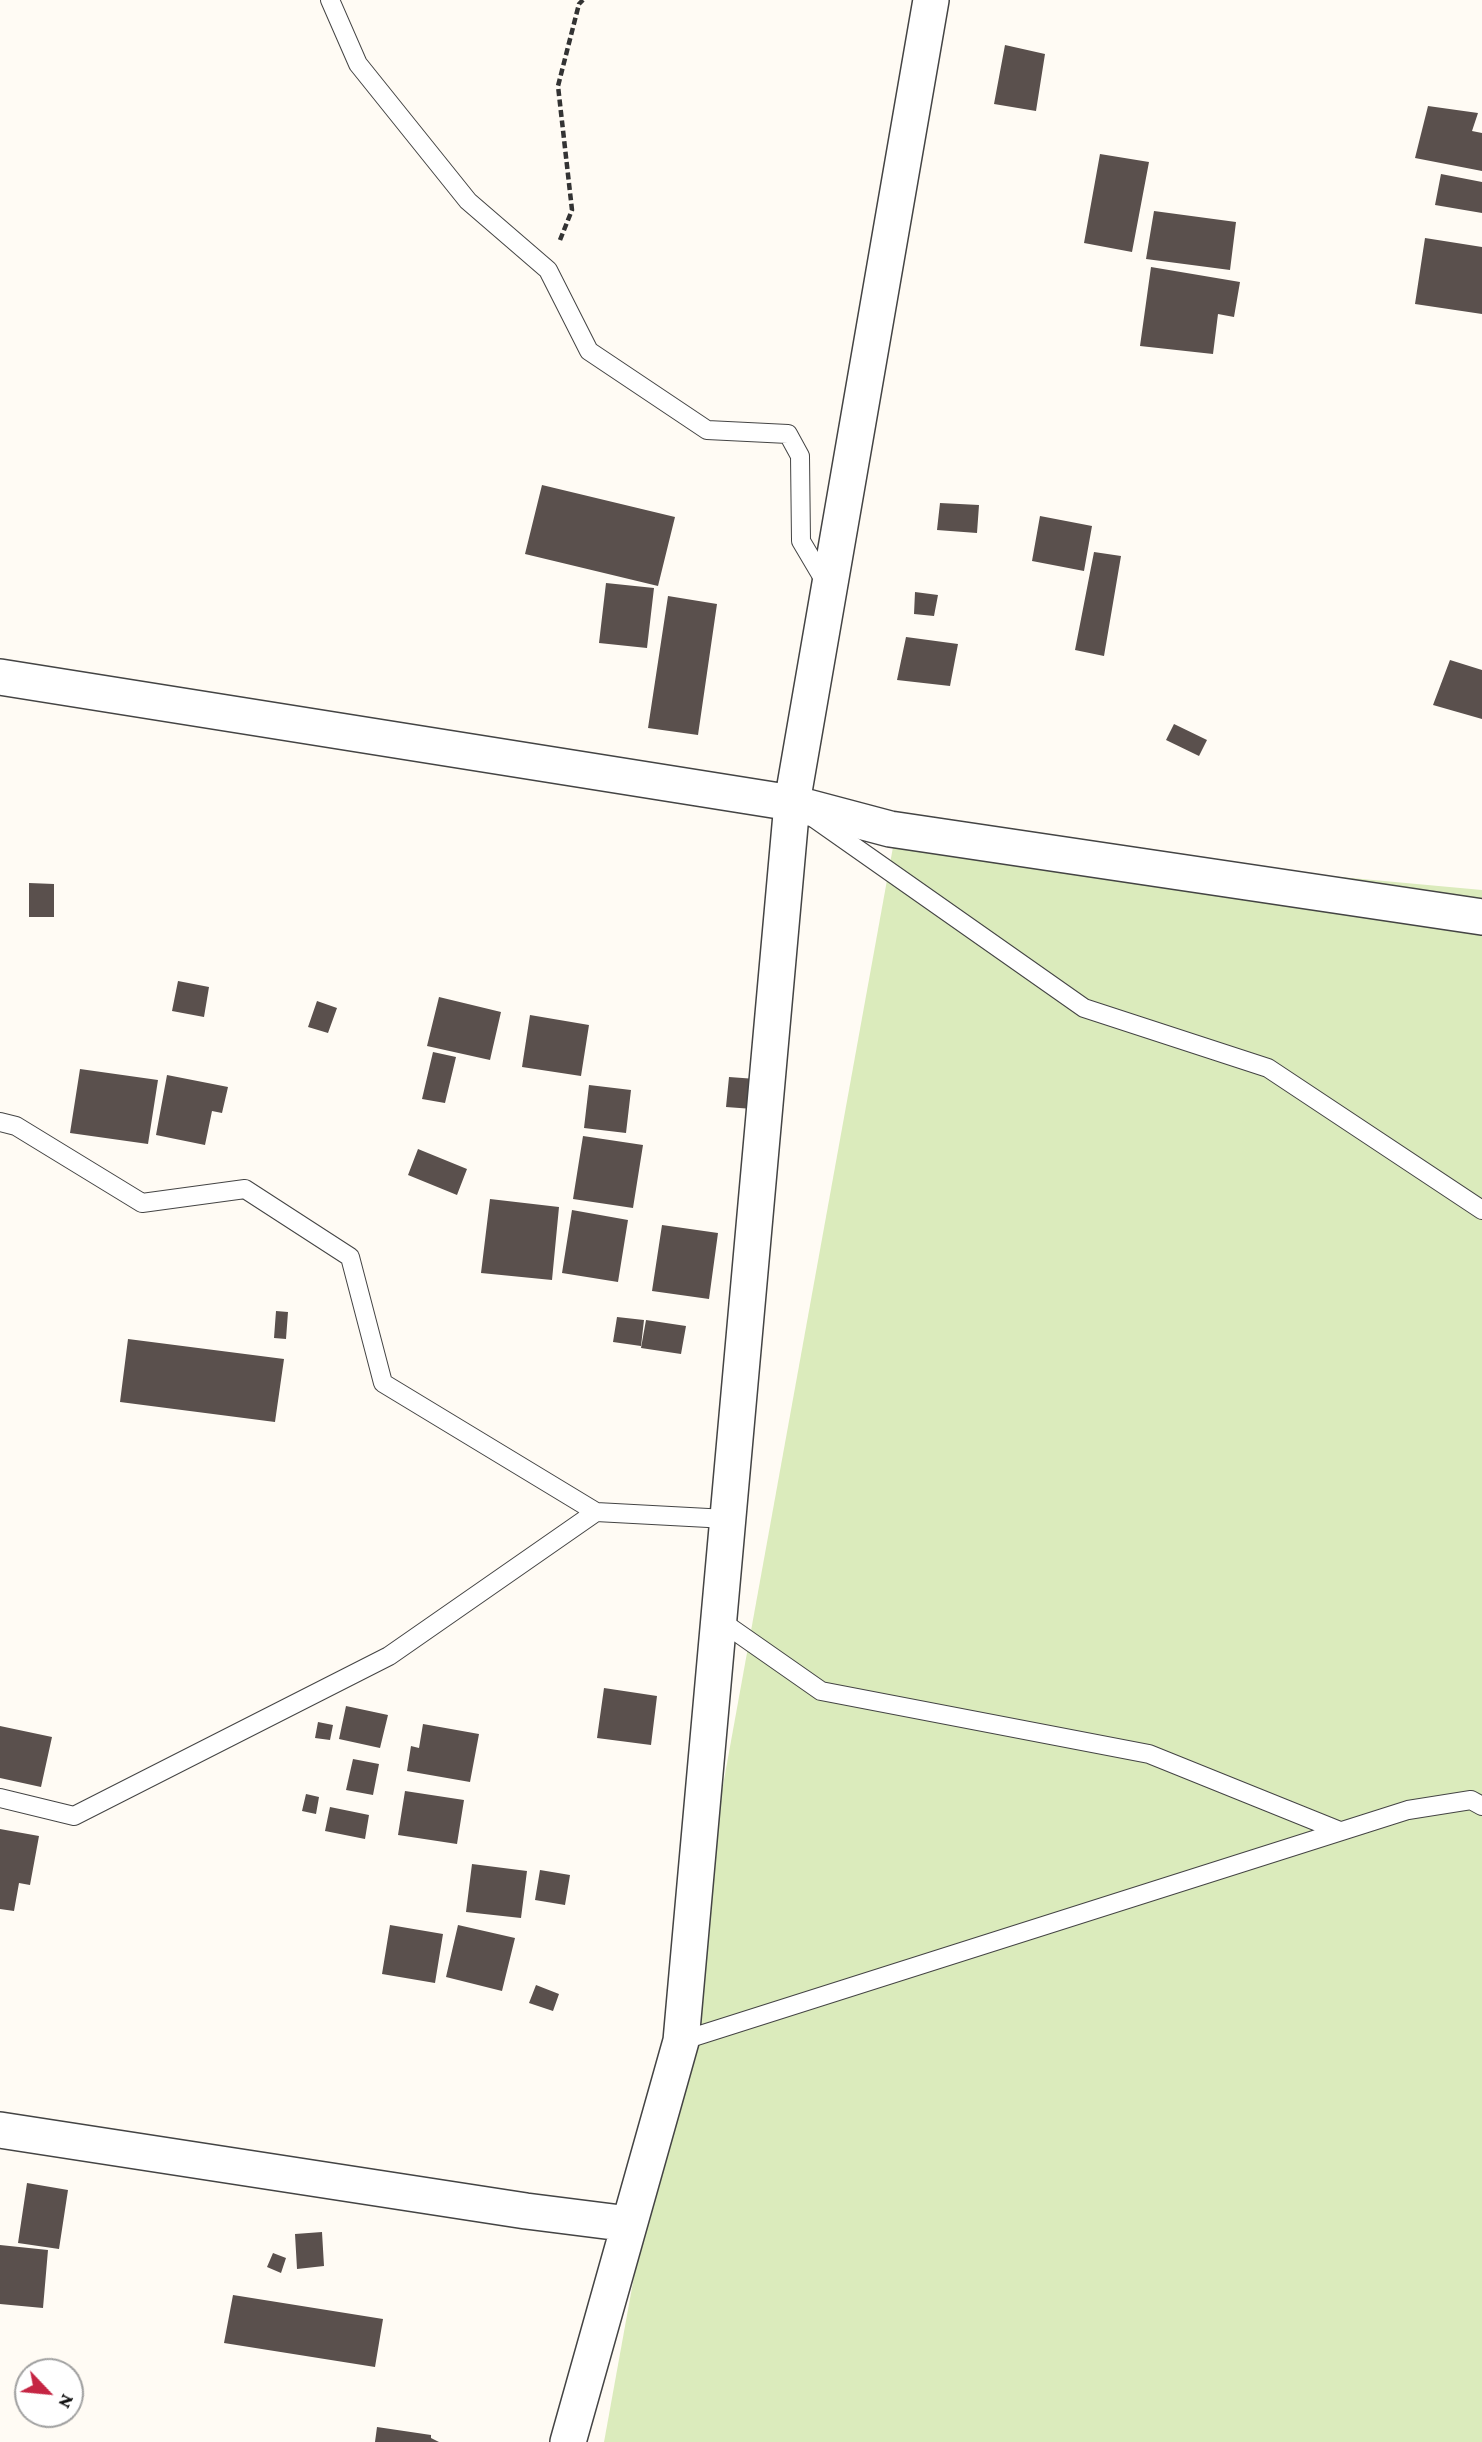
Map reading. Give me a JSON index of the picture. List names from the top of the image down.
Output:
{
  "north": "bottom right"
}
